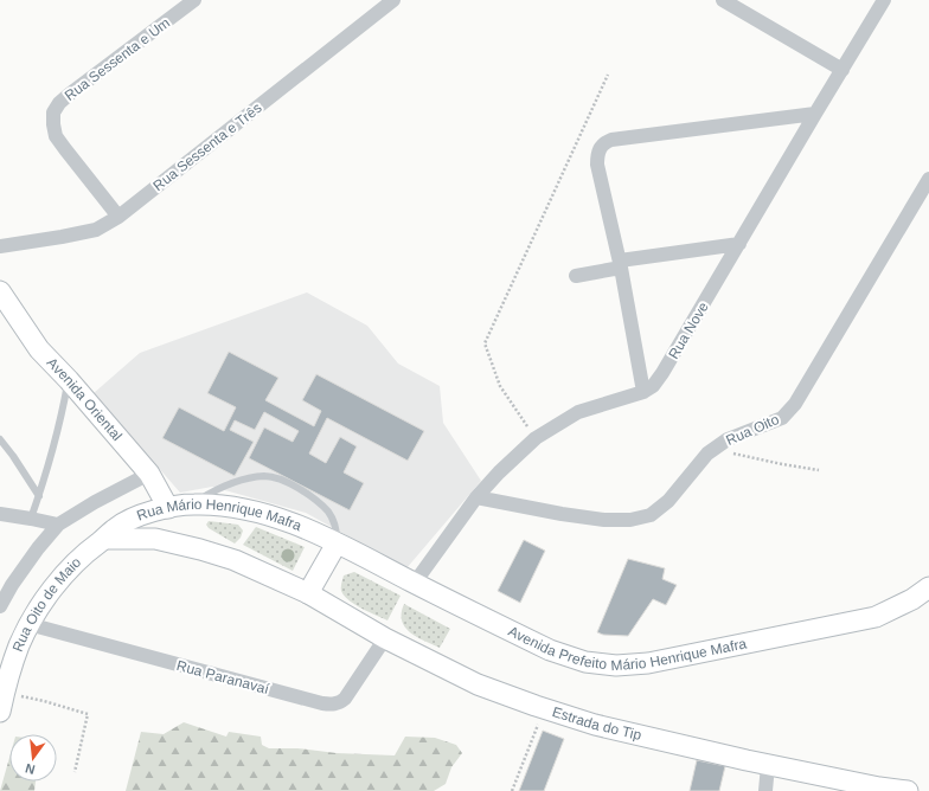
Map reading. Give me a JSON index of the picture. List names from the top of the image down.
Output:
{
  "streets": {
    "street": [
      "Rua Sessenta e Um",
      "Rua Sessenta e Três",
      "Rua Nove",
      "Avenida Oriental",
      "Rua Oito",
      "Rua Mário Henrique Mafra",
      "Rua Oito de Maio",
      "Avenida Prefeito Mário Henrique Mafra",
      "Rua Paranavaí",
      "Estrada do Tip"
    ]
  },
  "crossings": [
    ["Rua Sessenta e Um", "Rua Sessenta e Três"],
    ["Rua Nove", "Rua Oito"],
    ["Rua Nove", "Avenida Prefeito Mário Henrique Mafra"],
    ["Avenida Oriental", "Rua Mário Henrique Mafra"],
    ["Rua Mário Henrique Mafra", "Rua Oito de Maio"],
    ["Rua Mário Henrique Mafra", "Avenida Prefeito Mário Henrique Mafra"],
    ["Rua Mário Henrique Mafra", "Estrada do Tip"],
    ["Rua Oito de Maio", "Rua Paranavaí"],
    ["Rua Oito de Maio", "Estrada do Tip"],
    ["Rua Paranavaí", "Estrada do Tip"]
  ],
  "north": "bottom"
}
